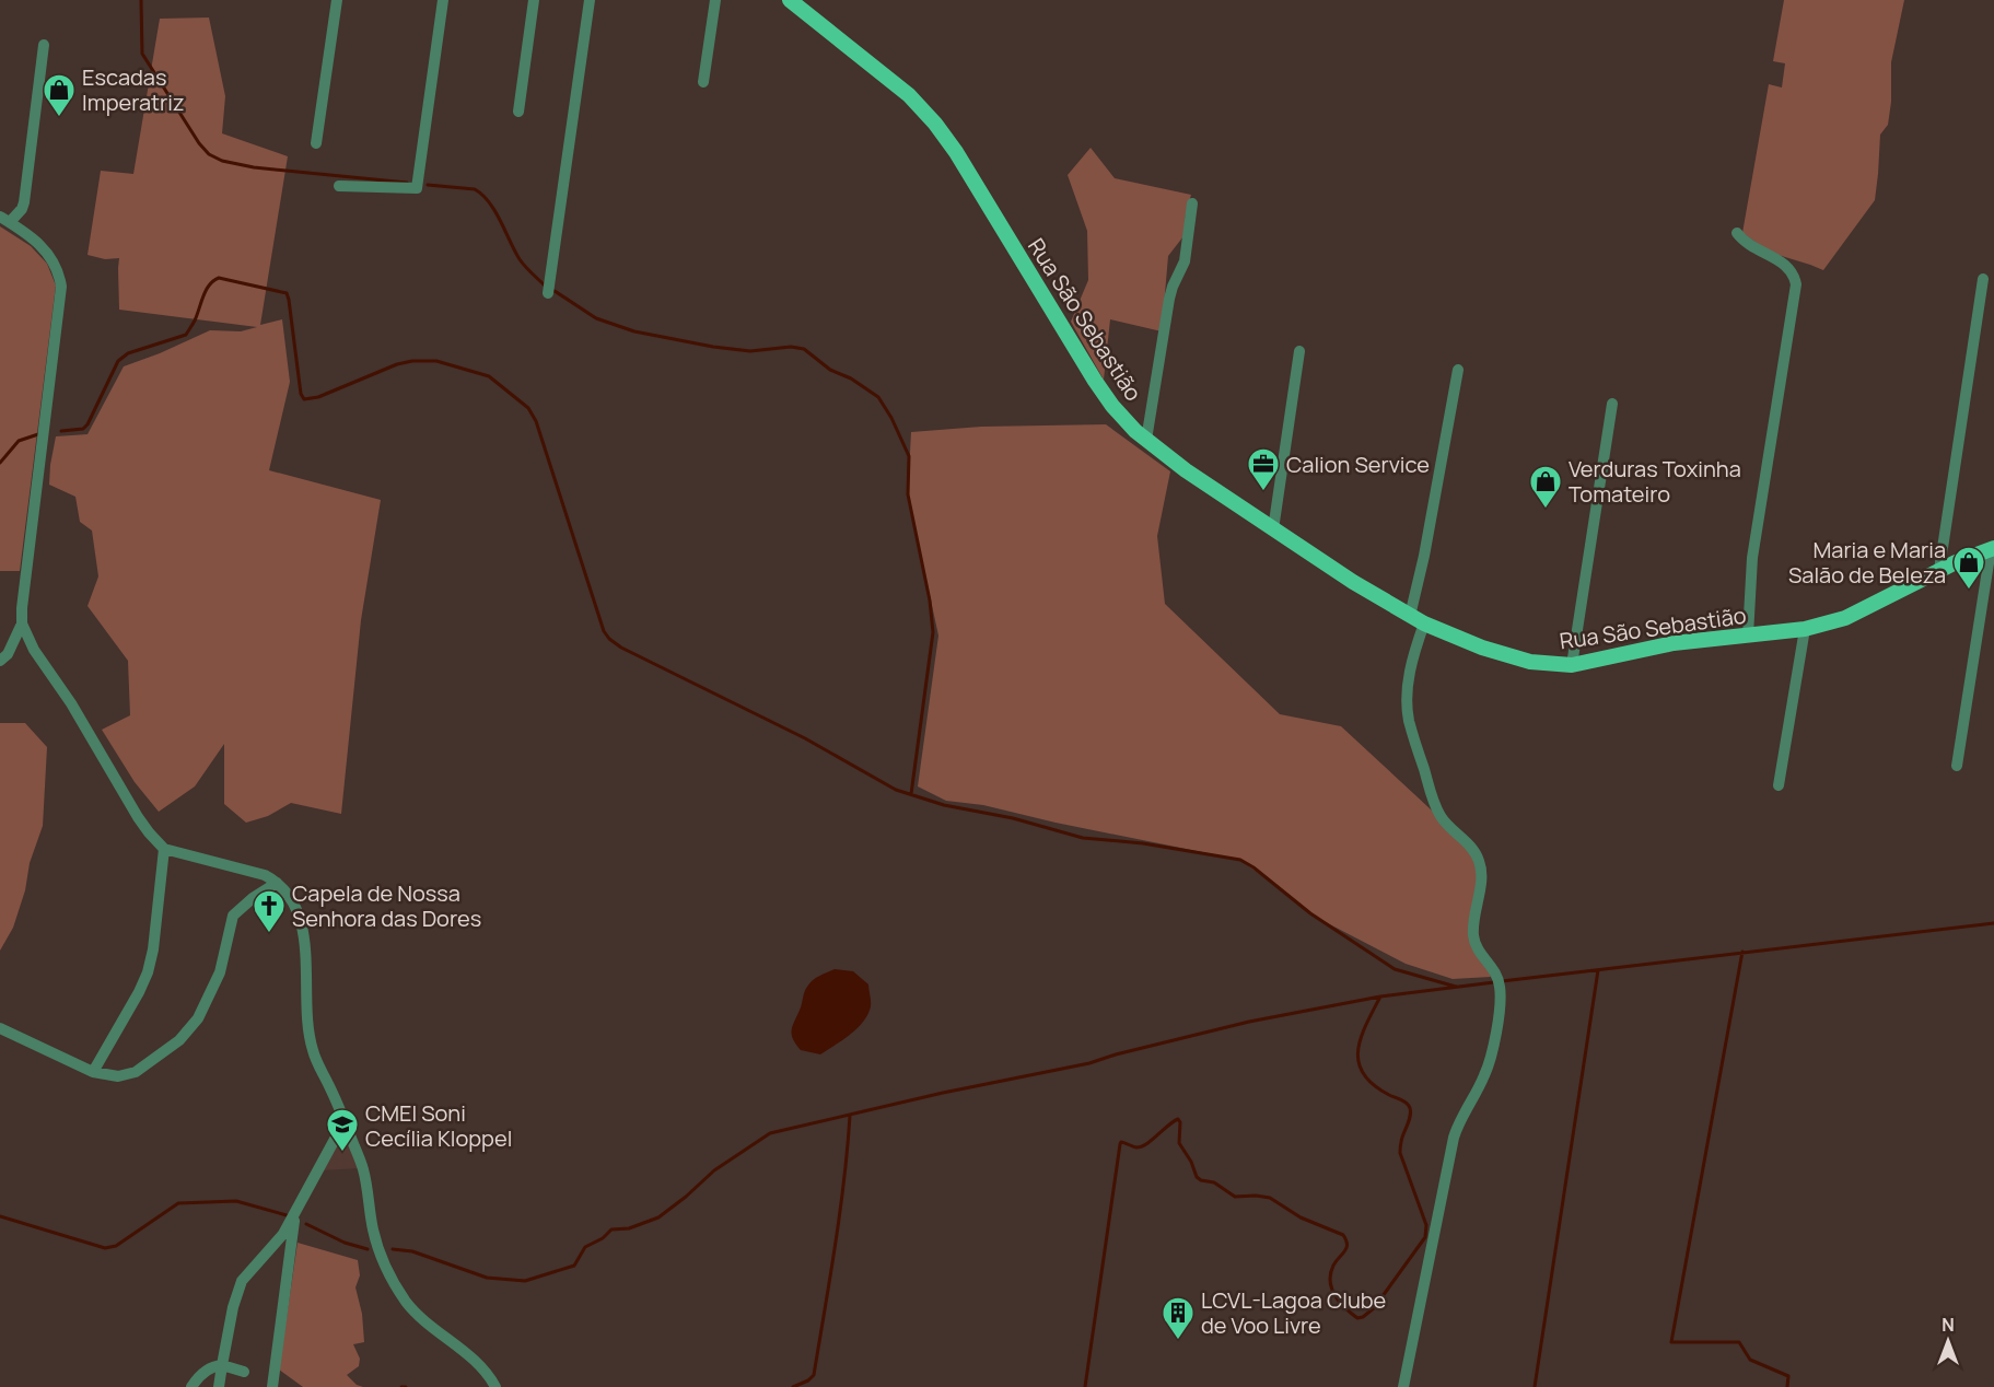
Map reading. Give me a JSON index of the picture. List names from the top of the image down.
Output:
{
  "streets": {
    "main road": ["Rua São Sebastião"]
  },
  "places": {
    "shop": ["Escadas Imperatriz", "Verduras Toxinha Tomateiro", "Maria e Maria Salão de Beleza"],
    "office": ["Calion Service"],
    "church": ["Capela de Nossa Senhora das Dores"],
    "school or university": ["CMEI Soni Cecília Kloppel"],
    "building": ["LCVL-Lagoa Clube de Voo Livre"]
  },
  "north": "top"
}
